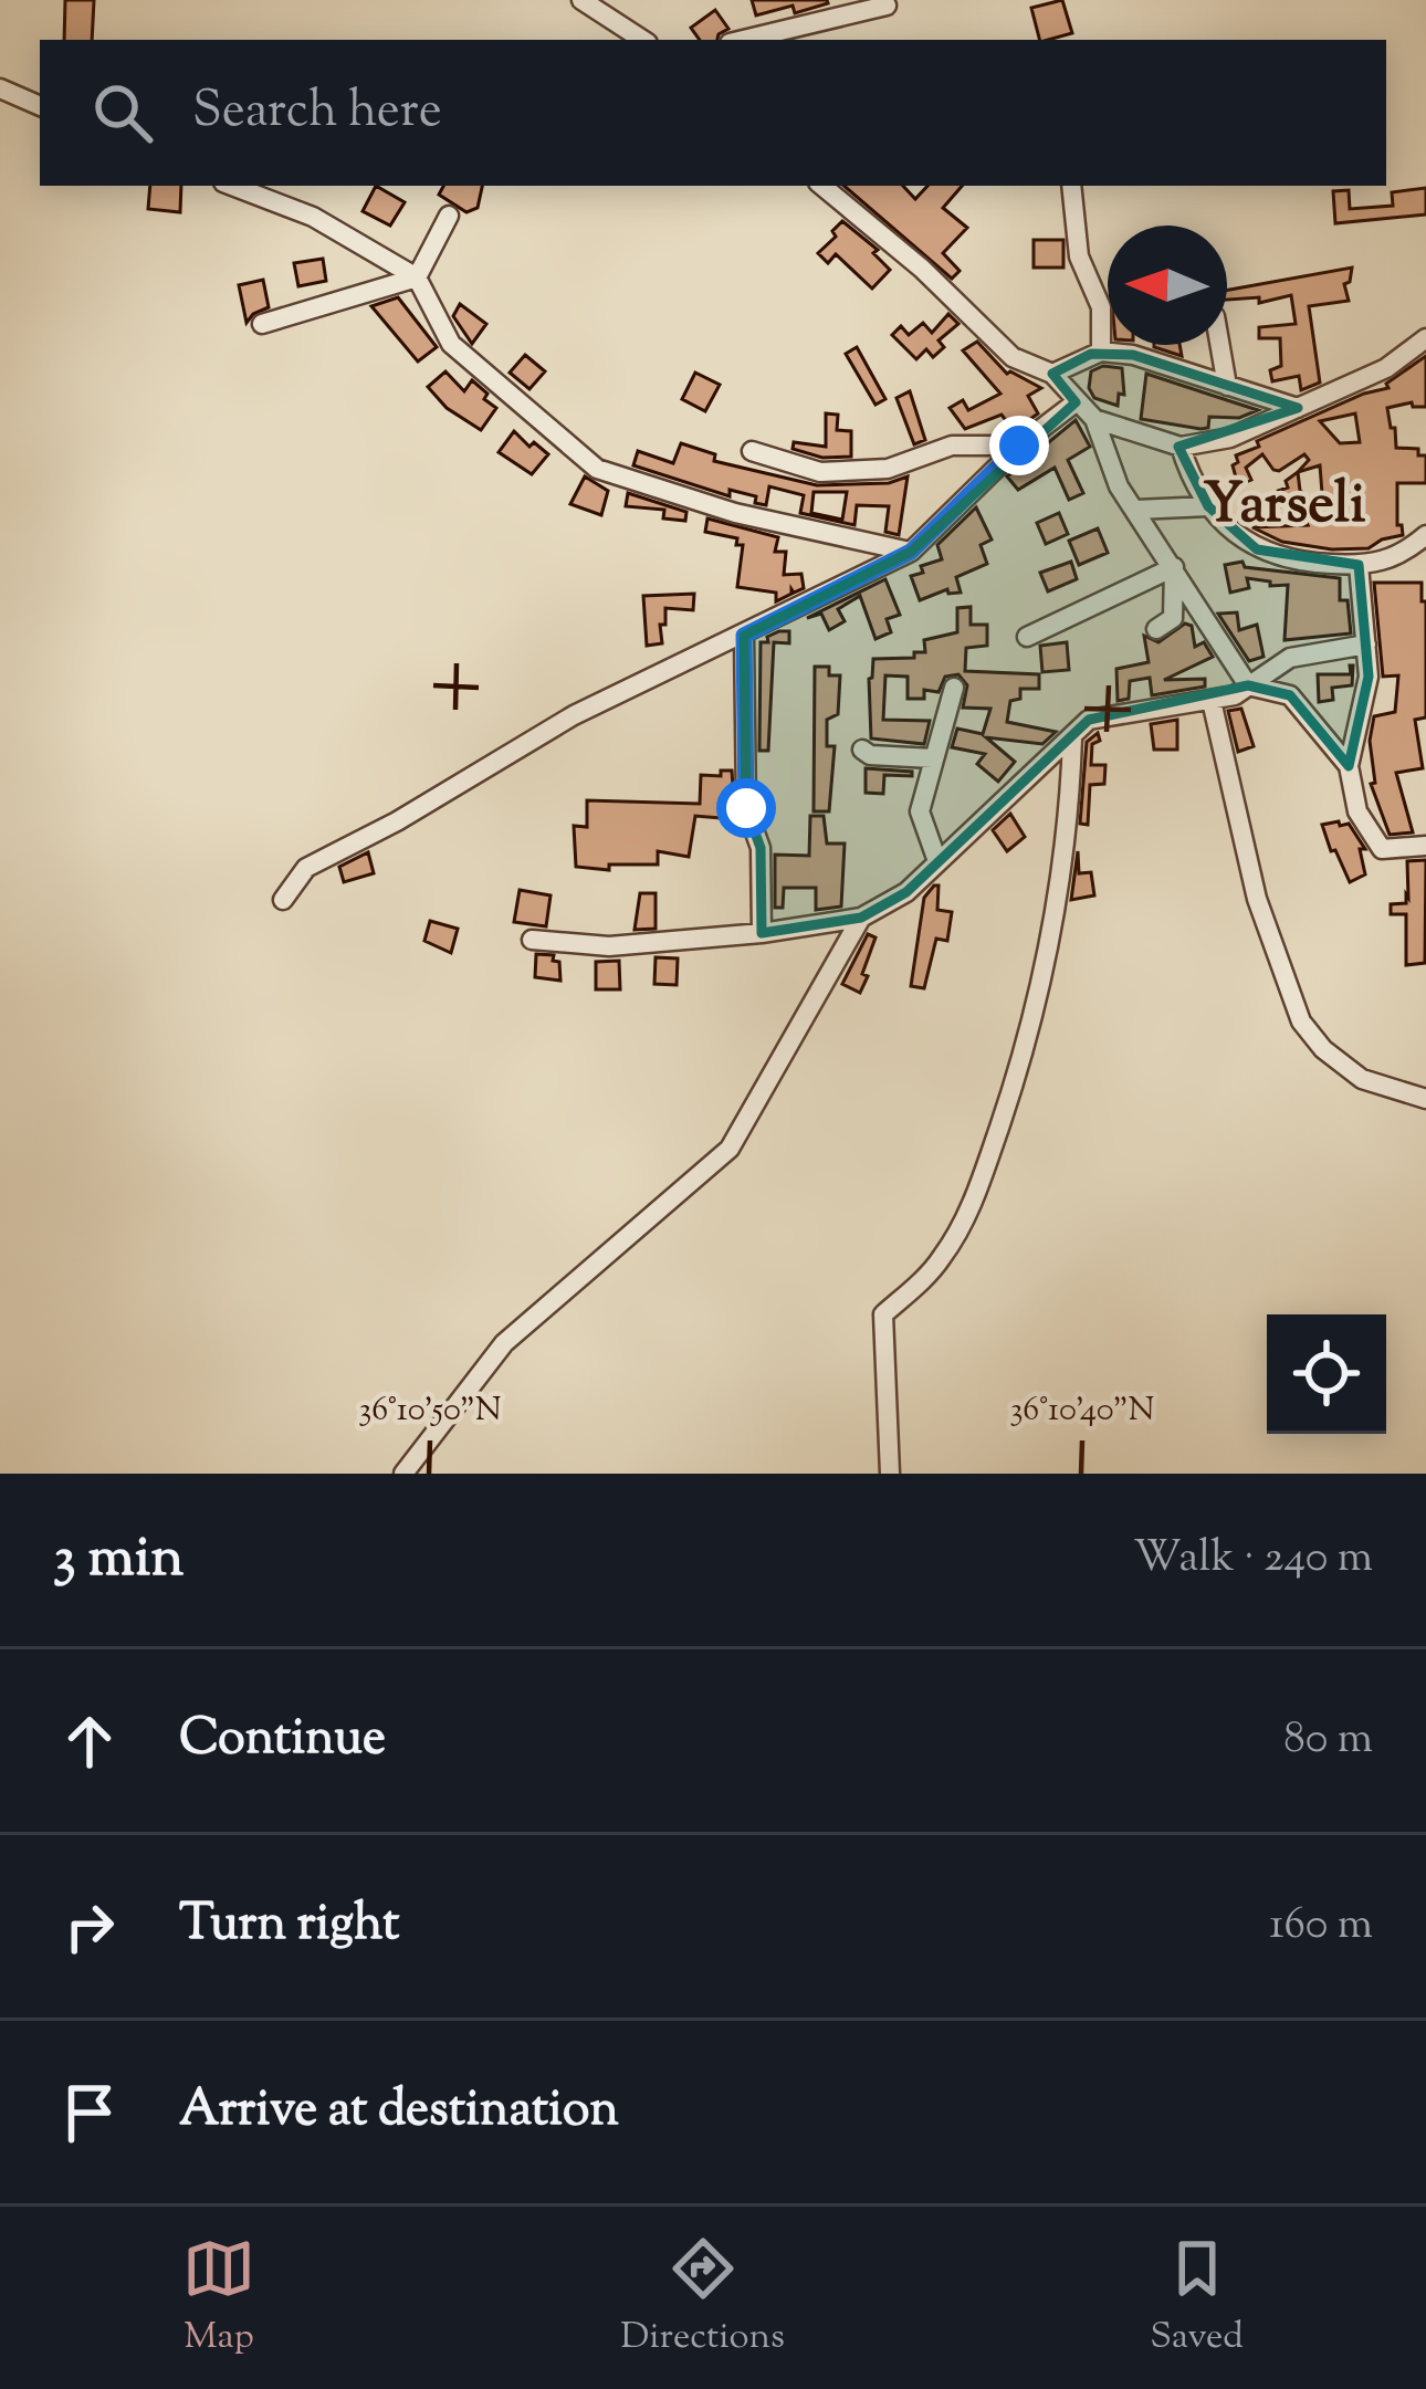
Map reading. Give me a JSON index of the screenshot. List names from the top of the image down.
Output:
{
  "districts": ["Yarseli"],
  "north": "left",
  "page": {
    "search": "Search here",
    "heading": ["3 min", "Walk · 240 m"],
    "list": [
      ["Continue", "80 m"],
      ["Turn right", "160 m"],
      "Arrive at destination"
    ],
    "nav": ["Map", "Directions", "Saved"]
  },
  "coordinates": ["36°10'50\"N", "36°10'40\"N"]
}
